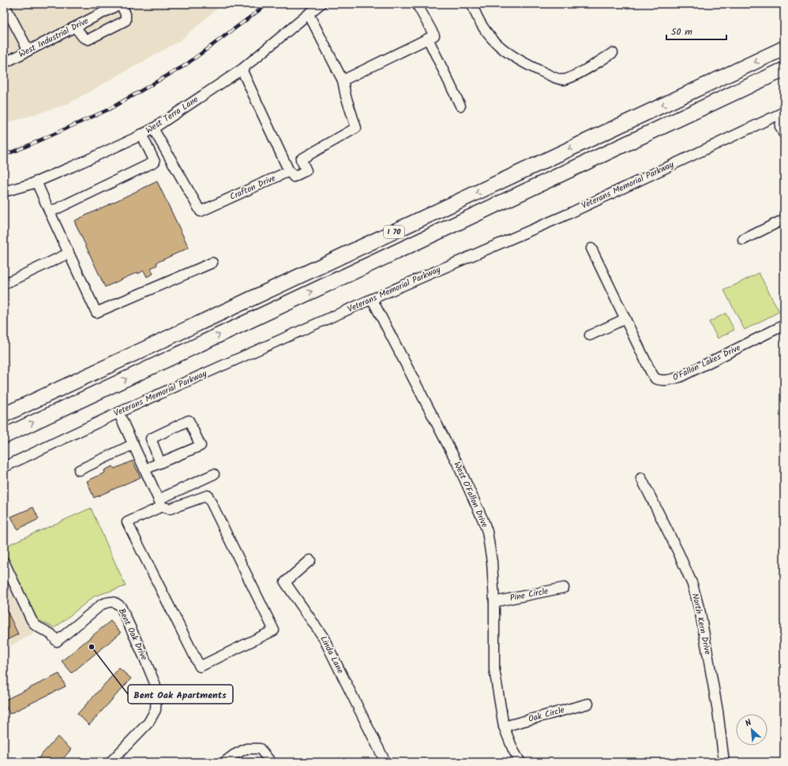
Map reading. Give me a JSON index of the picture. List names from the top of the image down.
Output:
{
  "streets": {
    "highway": ["I 70"],
    "street": [
      "West Industrial Drive",
      "West Terra Lane",
      "Veterans Memorial Parkway",
      "Crafton Drive",
      "O'Fallon Lakes Drive",
      "West O'Fallon Drive",
      "Pine Circle",
      "North Kern Drive",
      "Bent Oak Drive",
      "Linda Lane",
      "Oak Circle"
    ]
  },
  "crossings": [
    ["West Terra Lane", "Crafton Drive"],
    ["Veterans Memorial Parkway", "West O'Fallon Drive"],
    ["West O'Fallon Drive", "Pine Circle"],
    ["West O'Fallon Drive", "Oak Circle"]
  ],
  "places": ["Bent Oak Apartments"],
  "scale_bar": "50 m",
  "north": "top left"
}
